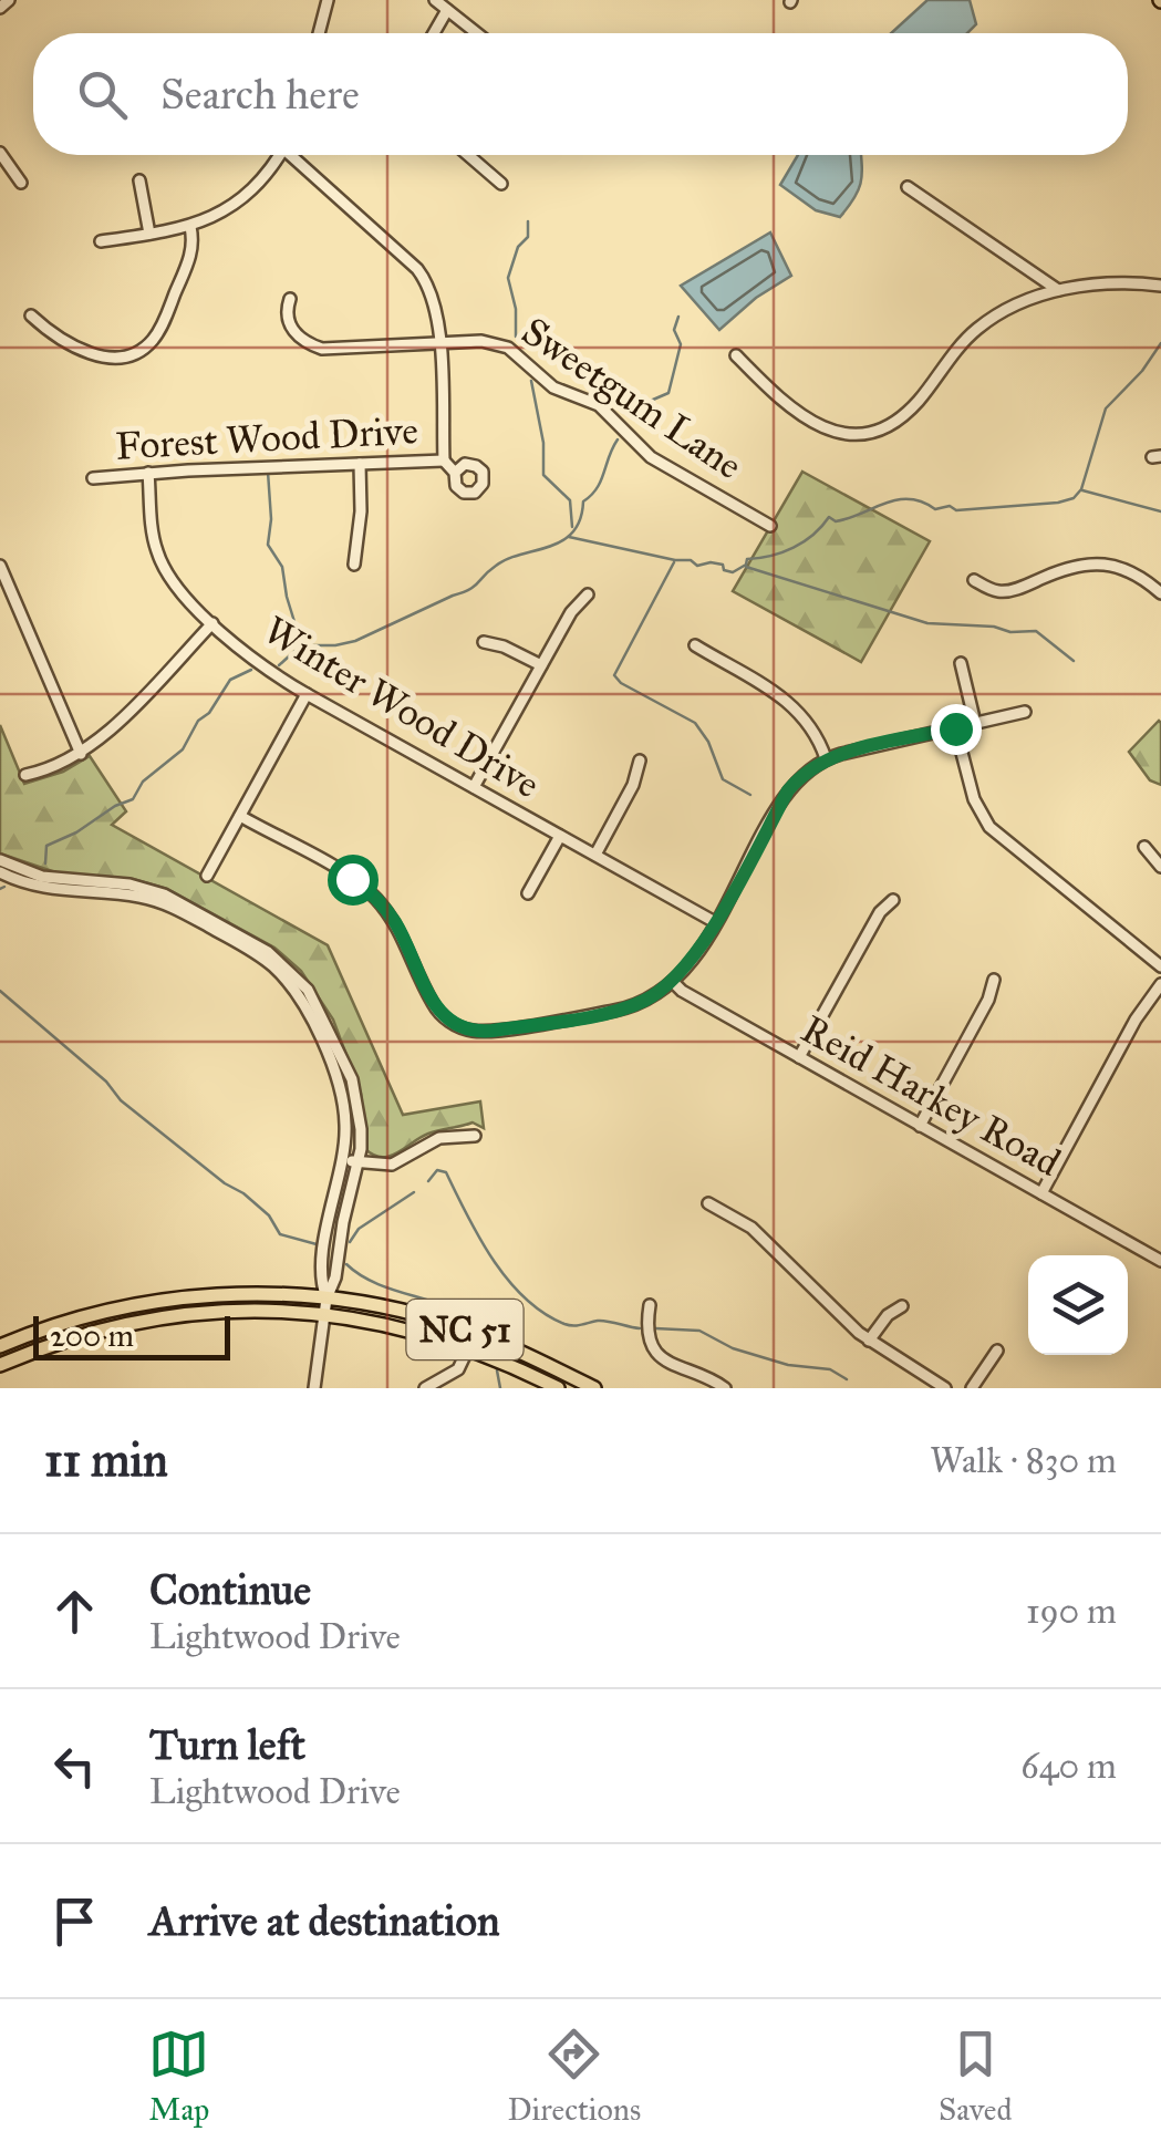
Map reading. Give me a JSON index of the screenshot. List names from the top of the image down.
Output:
{
  "streets": {
    "main road": ["NC 51"],
    "street": [
      "Sweetgum Lane",
      "Forest Wood Drive",
      "Winter Wood Drive",
      "Reid Harkey Road"
    ]
  },
  "crossings": [
    ["Forest Wood Drive", "Winter Wood Drive"]
  ],
  "scale_bar": "200 m",
  "page": {
    "search": "Search here",
    "scale": "200 m",
    "heading": ["11 min", "Walk · 830 m"],
    "list": [
      ["Continue", "Lightwood Drive", "190 m"],
      ["Turn left", "Lightwood Drive", "640 m"],
      "Arrive at destination"
    ],
    "nav": ["Map", "Directions", "Saved"]
  }
}
